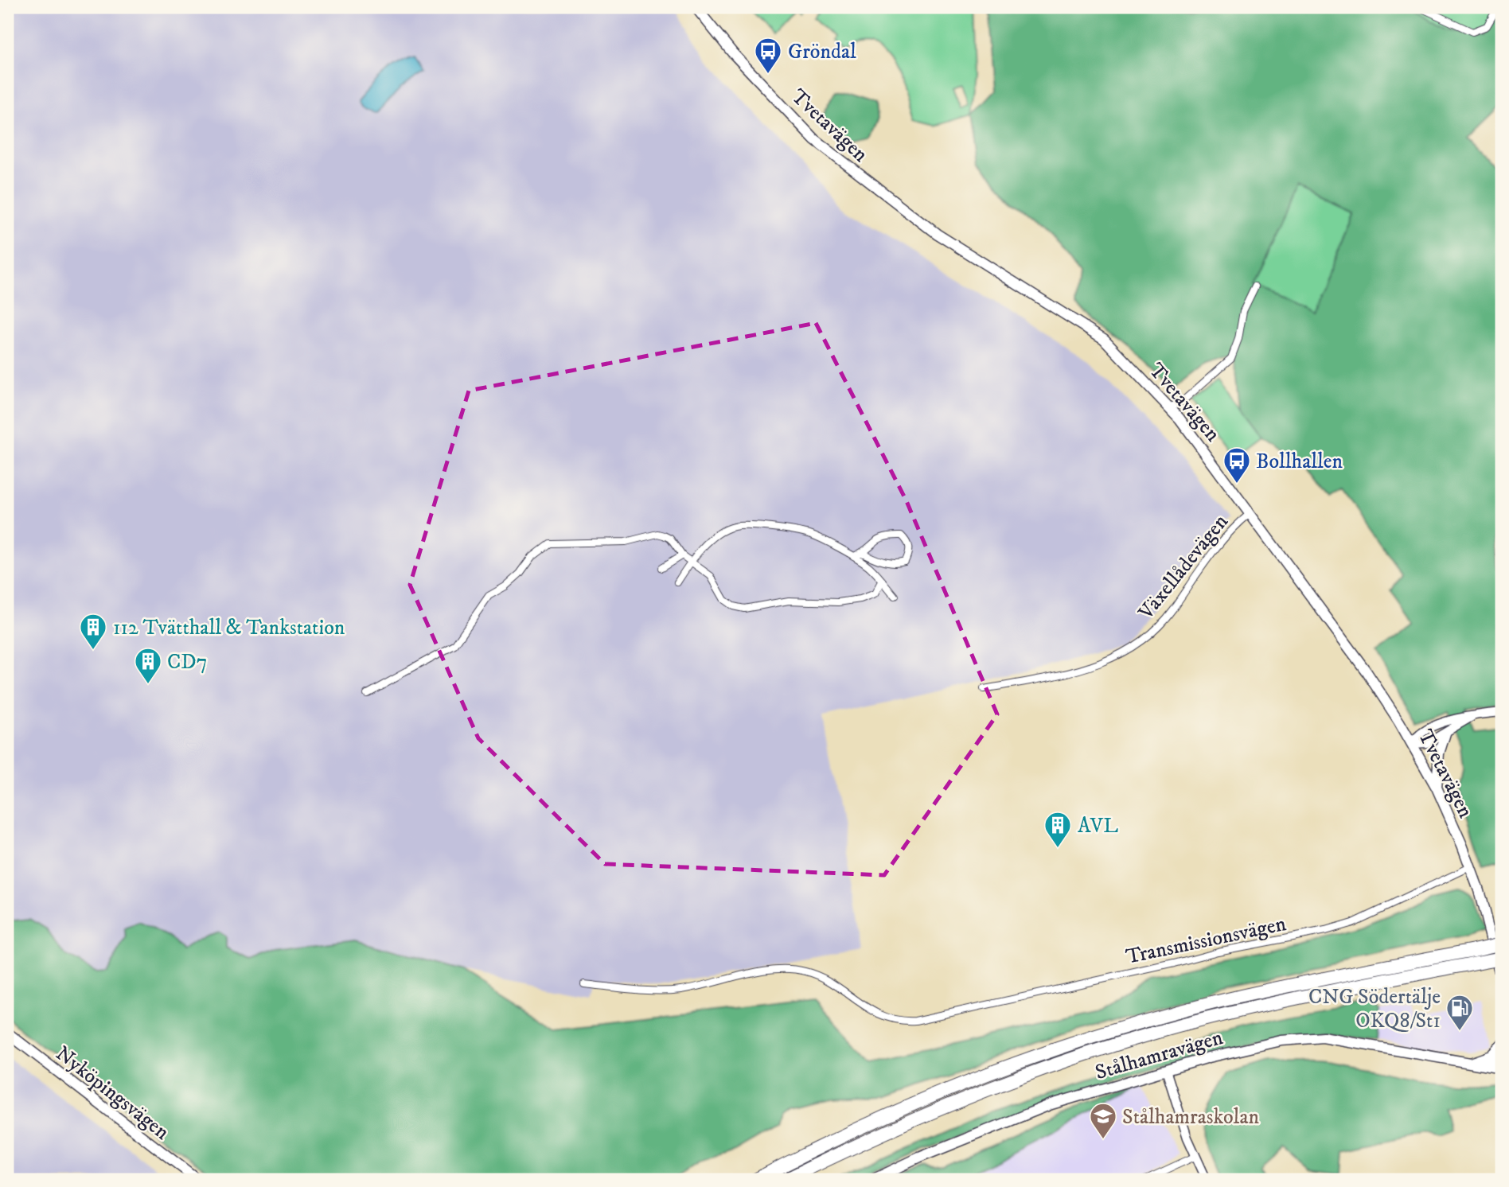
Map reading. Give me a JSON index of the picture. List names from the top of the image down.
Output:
{
  "streets": {
    "main road": ["Tvetavägen", "Stålhamravägen", "Nyköpingsvägen"],
    "street": ["Växellådevägen", "Transmissionsvägen"]
  },
  "crossings": [
    ["Tvetavägen", "Växellådevägen"],
    ["Tvetavägen", "Transmissionsvägen"]
  ],
  "places": {
    "bus stop": ["Gröndal", "Bollhallen"],
    "building": ["112 Tvätthall & Tankstation", "CD7", "AVL"],
    "fuel station": ["CNG Södertälje OKQ8/St1"],
    "school or university": ["Stålhamraskolan"]
  }
}
